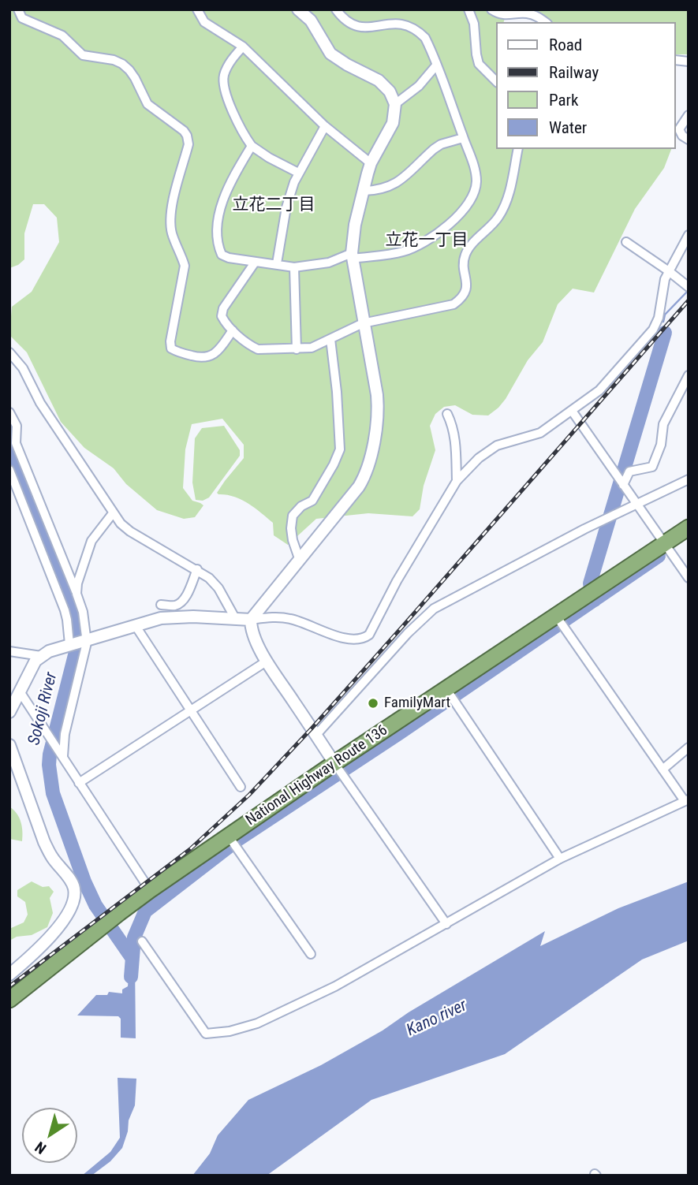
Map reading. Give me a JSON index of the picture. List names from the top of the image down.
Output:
{
  "streets": {
    "highway": ["National Highway Route 136"]
  },
  "districts": ["立花二丁目", "立花一丁目"],
  "water": ["Sokoji River", "Kano river"],
  "places": ["FamilyMart"],
  "legend": [
    "Road",
    "Railway",
    "Park",
    "Water"
  ],
  "north": "bottom left"
}
